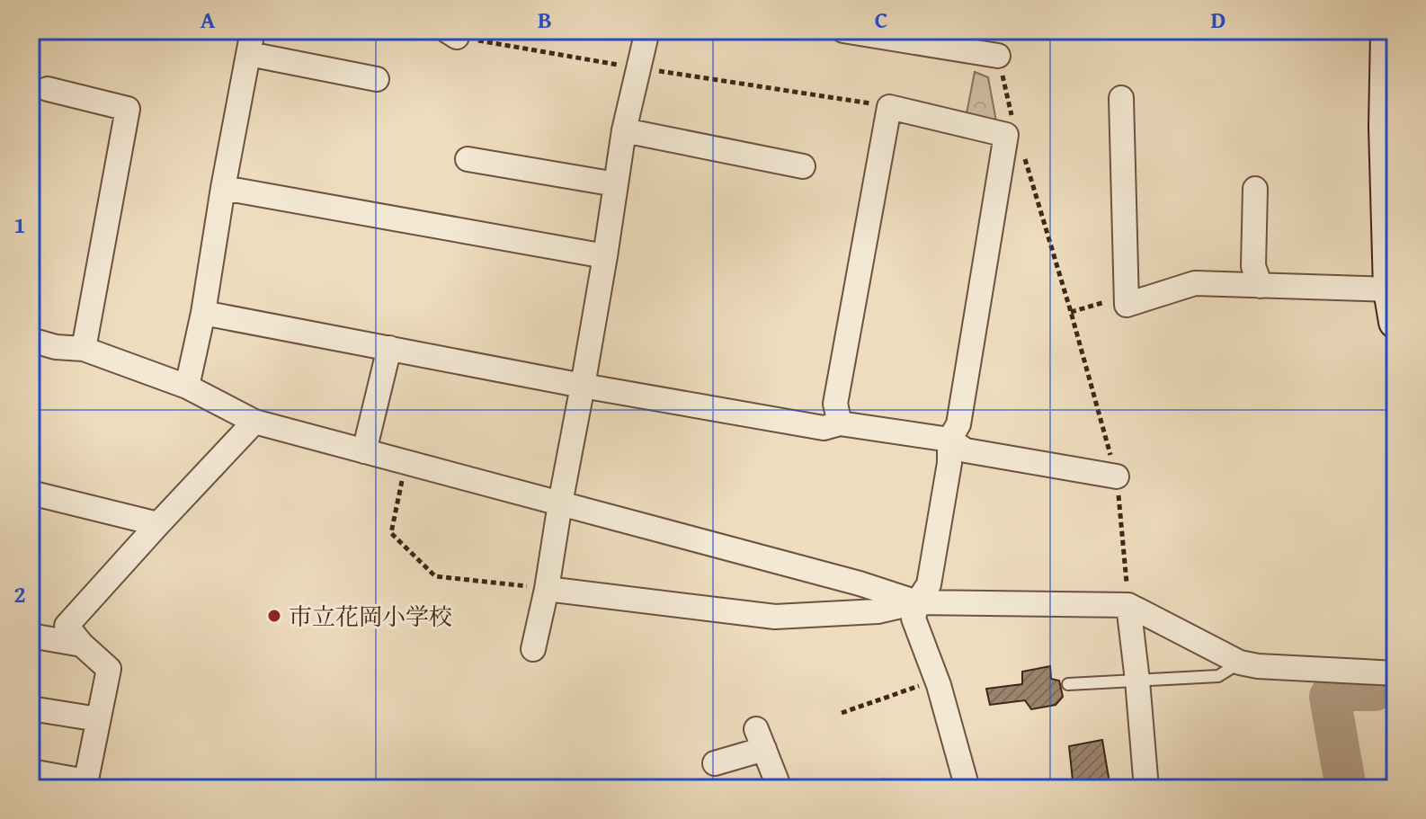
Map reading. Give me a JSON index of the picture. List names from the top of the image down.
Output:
{
  "places": ["市立花岡小学校"],
  "grid": {
    "columns": [
      "A",
      "B",
      "C",
      "D"
    ],
    "rows": ["1", "2"]
  }
}
